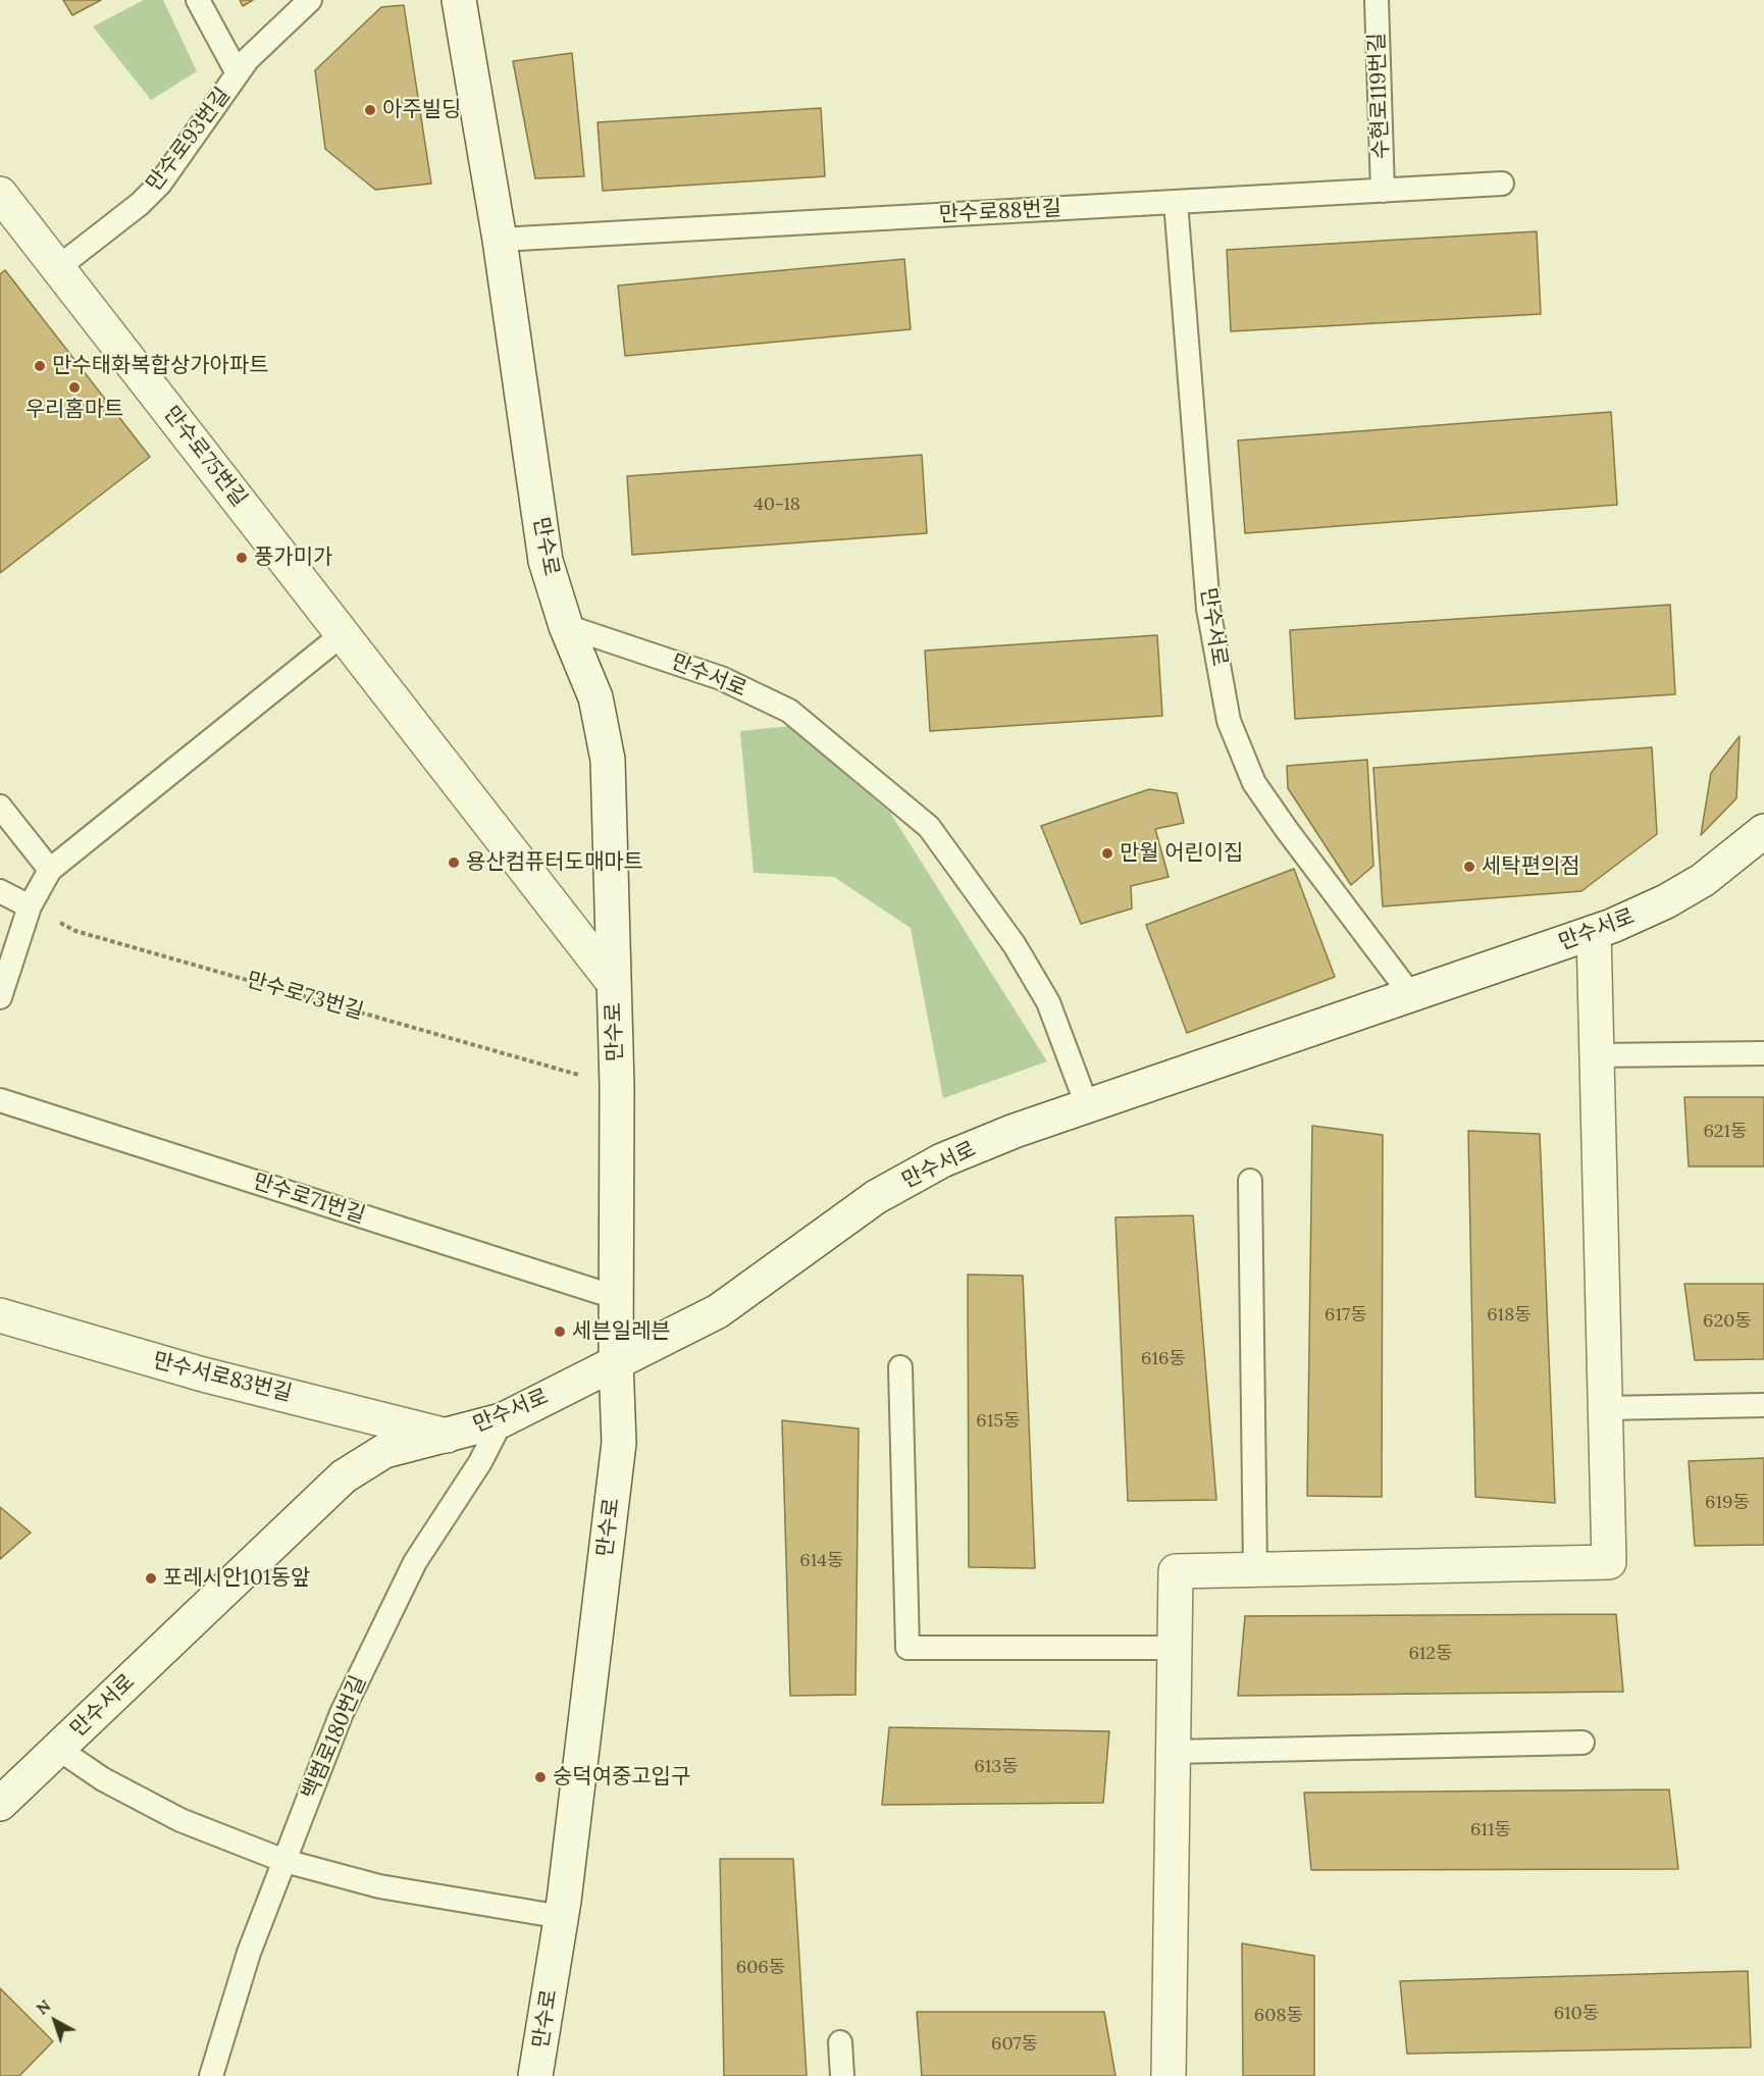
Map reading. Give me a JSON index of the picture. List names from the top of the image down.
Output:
{
  "streets": {
    "street": [
      "만수로75번길",
      "만수로",
      "만수서로",
      "만수서로83번길"
    ],
    "lane": [
      "수현로119번길",
      "만수로93번길",
      "만수로88번길",
      "만수로71번길",
      "백범로180번길"
    ],
    "path": ["만수로73번길"]
  },
  "crossings": [
    ["수현로119번길", "만수로88번길"],
    ["만수로93번길", "만수로75번길"],
    ["만수로88번길", "만수로"],
    ["만수로88번길", "만수서로"],
    ["만수로75번길", "만수로"],
    ["만수로", "만수서로"],
    ["만수로", "만수로73번길"],
    ["만수로", "만수로71번길"],
    ["만수서로", "만수서로83번길"],
    ["만수서로", "백범로180번길"]
  ],
  "places": [
    "아주빌딩",
    "만수태화복합상가아파트",
    "우리홈마트",
    "풍가미가",
    "만월 어린이집",
    "용산컴퓨터도매마트",
    "세탁편의점",
    "세븐일레븐",
    "포레시안101동앞",
    "숭덕여중고입구"
  ],
  "house_numbers": [
    "40-18",
    "621동",
    "617동",
    "618동",
    "620동",
    "616동",
    "615동",
    "619동",
    "614동",
    "612동",
    "613동",
    "611동",
    "606동",
    "610동",
    "608동",
    "607동"
  ],
  "north": "top left"
}
